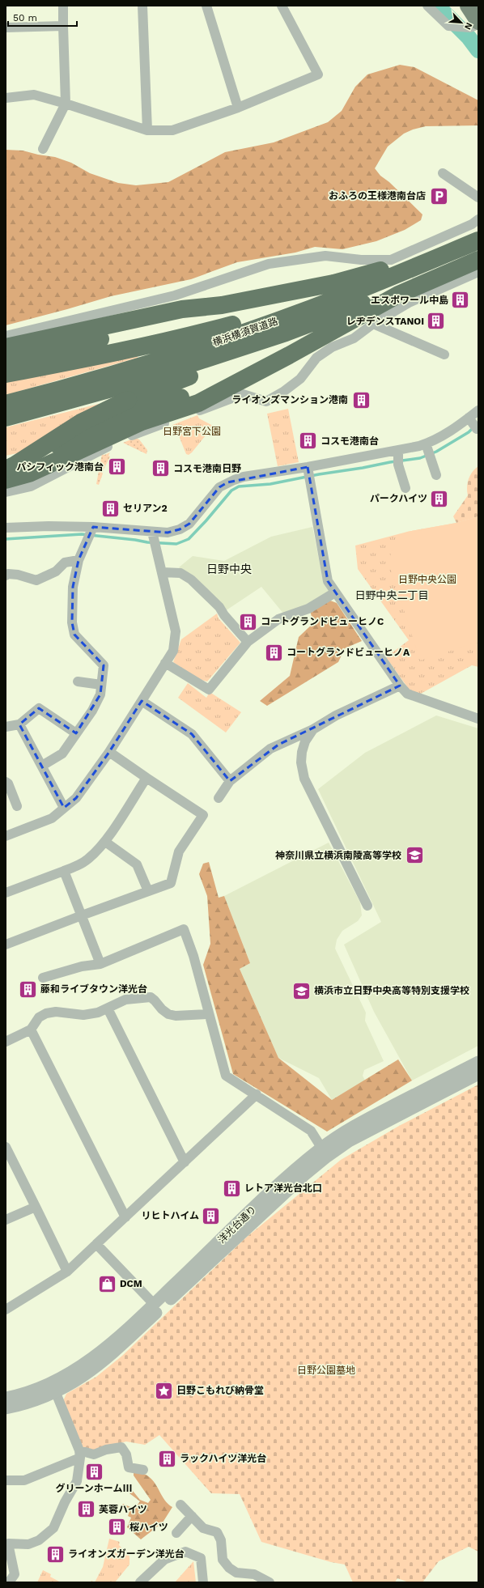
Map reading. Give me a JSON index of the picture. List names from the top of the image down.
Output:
{
  "streets": {
    "highway": ["横浜横須賀道路"],
    "street": ["洋光台通り"]
  },
  "districts": ["日野中央", "日野中央二丁目"],
  "parks": ["日野宮下公園", "日野中央公園", "日野公園墓地"],
  "places": {
    "parking": ["おふろの王様港南台店"],
    "building": [
      "エスポワール中島",
      "レヂデンスTANOI",
      "ライオンズマンション港南",
      "コスモ港南台",
      "パシフィック港南台",
      "コスモ港南日野",
      "パークハイツ",
      "セリアン2",
      "コートグランドビューヒノC",
      "コートグランドビューヒノA",
      "藤和ライブタウン洋光台",
      "レトア洋光台北口",
      "リヒトハイム",
      "ラックハイツ洋光台",
      "グリーンホームⅢ",
      "芙蓉ハイツ",
      "桜ハイツ",
      "ライオンズガーデン洋光台"
    ],
    "school or university": ["神奈川県立横浜南陵高等学校", "横浜市立日野中央高等特別支援学校"],
    "shop": ["DCM"],
    "place": ["日野こもれび納骨堂"]
  },
  "scale_bar": "50 m",
  "north": "bottom right"
}
